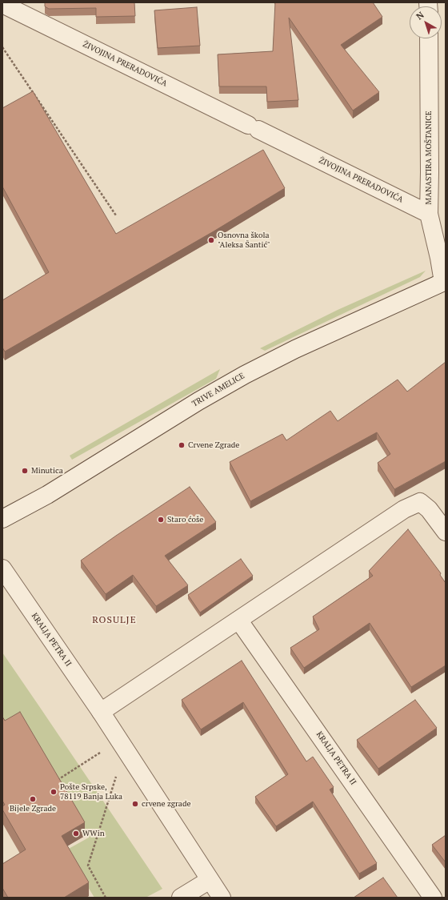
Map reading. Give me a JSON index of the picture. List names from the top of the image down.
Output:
{
  "streets": {
    "street": [
      "ŽIVOJINA PRERADOVIĆA",
      "MANASTIRA MOŠTANICE",
      "TRIVE AMELICE",
      "KRALJA PETRA II"
    ]
  },
  "crossings": [
    ["ŽIVOJINA PRERADOVIĆA", "MANASTIRA MOŠTANICE"],
    ["MANASTIRA MOŠTANICE", "TRIVE AMELICE"]
  ],
  "districts": ["ROSULJE"],
  "places": [
    "Osnovna škola \"Aleksa Šantić\"",
    "Crvene Zgrade",
    "Minutica",
    "Staro ćoše",
    "Pošte Srpske, 78119 Banja Luka",
    "Bijele Zgrade",
    "crvene zgrade",
    "WWin"
  ],
  "north": "top left"
}
